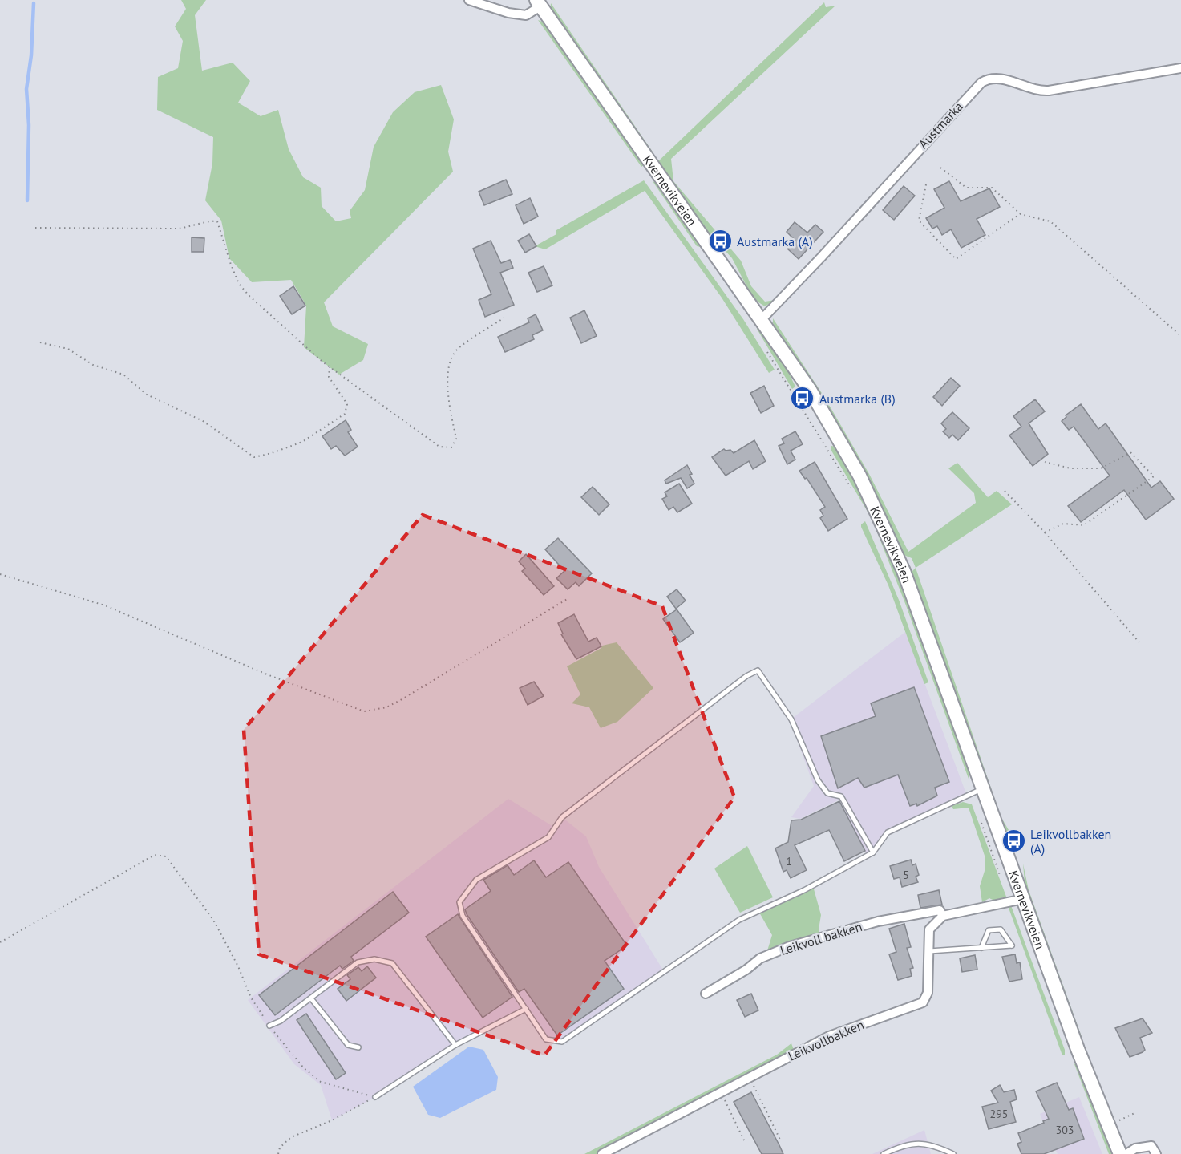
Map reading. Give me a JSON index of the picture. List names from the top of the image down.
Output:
{
  "streets": {
    "main road": ["Kvernevikveien"],
    "street": ["Austmarka", "Leikvoll bakken", "Leikvollbakken"]
  },
  "crossings": [
    ["Austmarka", "Kvernevikveien"],
    ["Leikvoll bakken", "Leikvollbakken"]
  ],
  "places": {
    "bus stop": ["Austmarka (A)", "Austmarka (B)", "Leikvollbakken (A)"]
  },
  "house_numbers": [
    "1",
    "5",
    "295",
    "303"
  ]
}
